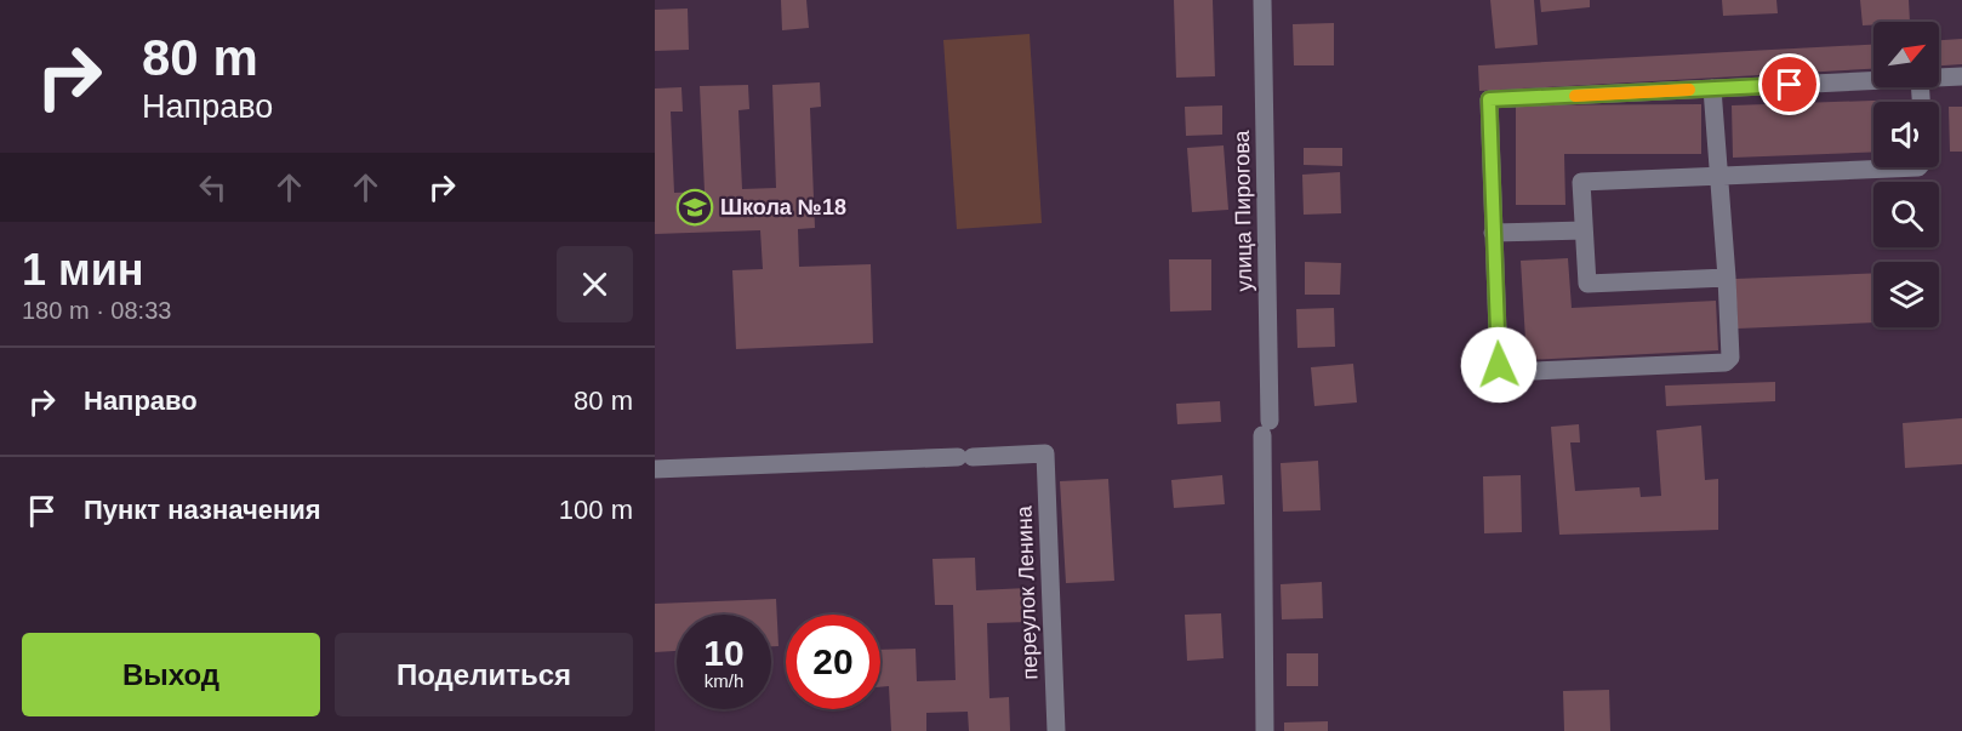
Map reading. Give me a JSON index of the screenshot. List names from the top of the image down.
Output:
{
  "streets": {
    "street": ["улица Пирогова", "переулок Ленина"]
  },
  "places": {
    "school or university": ["Школа №18"]
  },
  "north": "top right",
  "page": {
    "turn": ["80 m", "Направо"],
    "heading": ["1 мин", "180 m · 08:33"],
    "list": [
      {
        "name": "Направо",
        "value": "80 m"
      },
      {
        "name": "Пункт назначения",
        "value": "100 m"
      }
    ],
    "speed": "10 km/h",
    "limit": "20",
    "buttons": ["Выход", "Поделиться"]
  }
}
